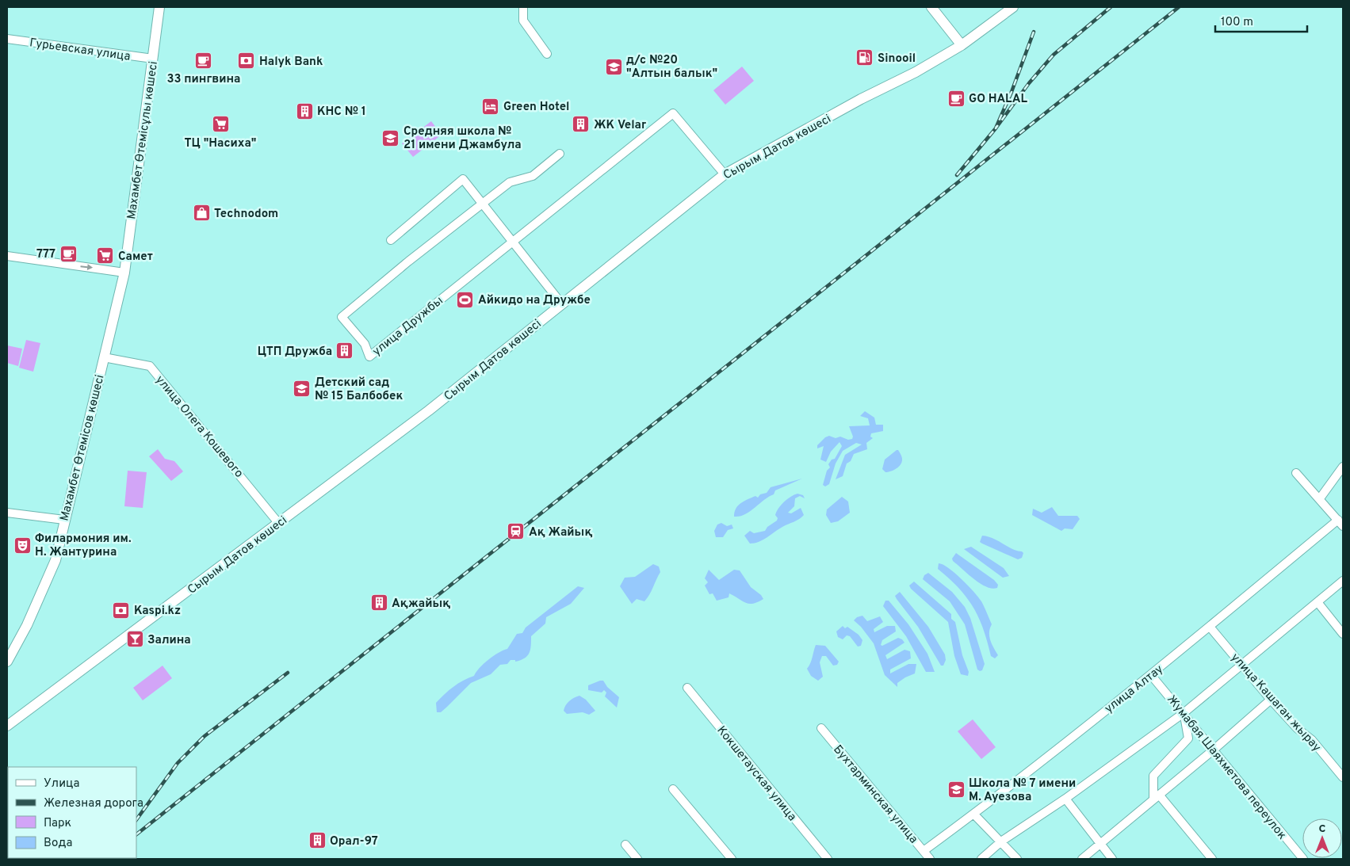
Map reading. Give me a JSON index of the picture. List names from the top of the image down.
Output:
{
  "streets": {
    "main road": ["Махамбет Өтемісұлы көшесі", "Сырым Датов көшесі", "Махамбет Өтемісов көшесі"],
    "street": [
      "Гурьевская улица",
      "улица Дружбы",
      "улица Олега Кошевого",
      "улица Алтау",
      "улица Кашаган жырау",
      "Жумабая Шаяхметова переулок",
      "Кокшетауская улица",
      "Бухтарминская улица"
    ]
  },
  "crossings": [
    ["Гурьевская улица", "Махамбет Өтемісұлы көшесі"],
    ["Махамбет Өтемісұлы көшесі", "Махамбет Өтемісов көшесі"],
    ["Сырым Датов көшесі", "улица Дружбы"],
    ["Сырым Датов көшесі", "улица Олега Кошевого"],
    ["улица Олега Кошевого", "Махамбет Өтемісов көшесі"],
    ["улица Алтау", "улица Кашаган жырау"],
    ["улица Алтау", "Жумабая Шаяхметова переулок"],
    ["улица Алтау", "Бухтарминская улица"]
  ],
  "places": {
    "fuel station": ["Sinooil"],
    "cafe": ["33 пингвина", "GO HALAL", "777"],
    "bank": ["Halyk Bank", "Kaspi.kz"],
    "school or university": [
      "д/с №20 \"Алтын балык\"",
      "Средняя школа № 21 имени Джамбула",
      "Детский сад № 15 Балбобек",
      "Школа № 7 имени М. Ауезова"
    ],
    "hotel": ["Green Hotel"],
    "building": [
      "КНС № 1",
      "ЖК Velar",
      "ЦТП Дружба",
      "Ақжайық",
      "Орал-97"
    ],
    "supermarket": ["ТЦ \"Насиха\"", "Самет"],
    "shop": ["Technodom"],
    "sports": ["Айкидо на Дружбе"],
    "station": ["Ақ Жайық"],
    "theatre": ["Филармония им. Н. Жантурина"],
    "bar": ["Залина"]
  },
  "legend": [
    "Улица",
    "Железная дорога",
    "Парк",
    "Вода"
  ],
  "scale_bar": "100 m",
  "north": "top"
}
